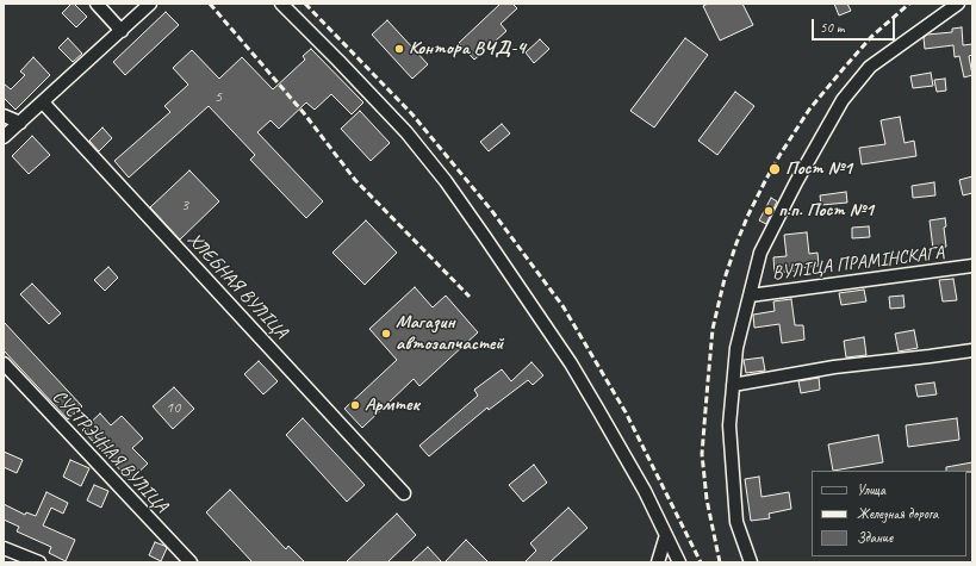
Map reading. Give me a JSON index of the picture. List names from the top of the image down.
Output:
{
  "streets": {
    "street": ["ВУЛІЦА ПРАМІНСКАГА", "ХЛЕБНАЯ ВУЛІЦА", "СУСТРЭЧНАЯ ВУЛІЦА"]
  },
  "places": [
    "Контора ВЧД-4",
    "Пост №1",
    "п.п. Пост №1",
    "Магазин автозапчастей",
    "Армтек"
  ],
  "house_numbers": ["5", "3", "10"],
  "legend": ["Улица", "Железная дорога", "Здание"],
  "scale_bar": "50 m"
}
